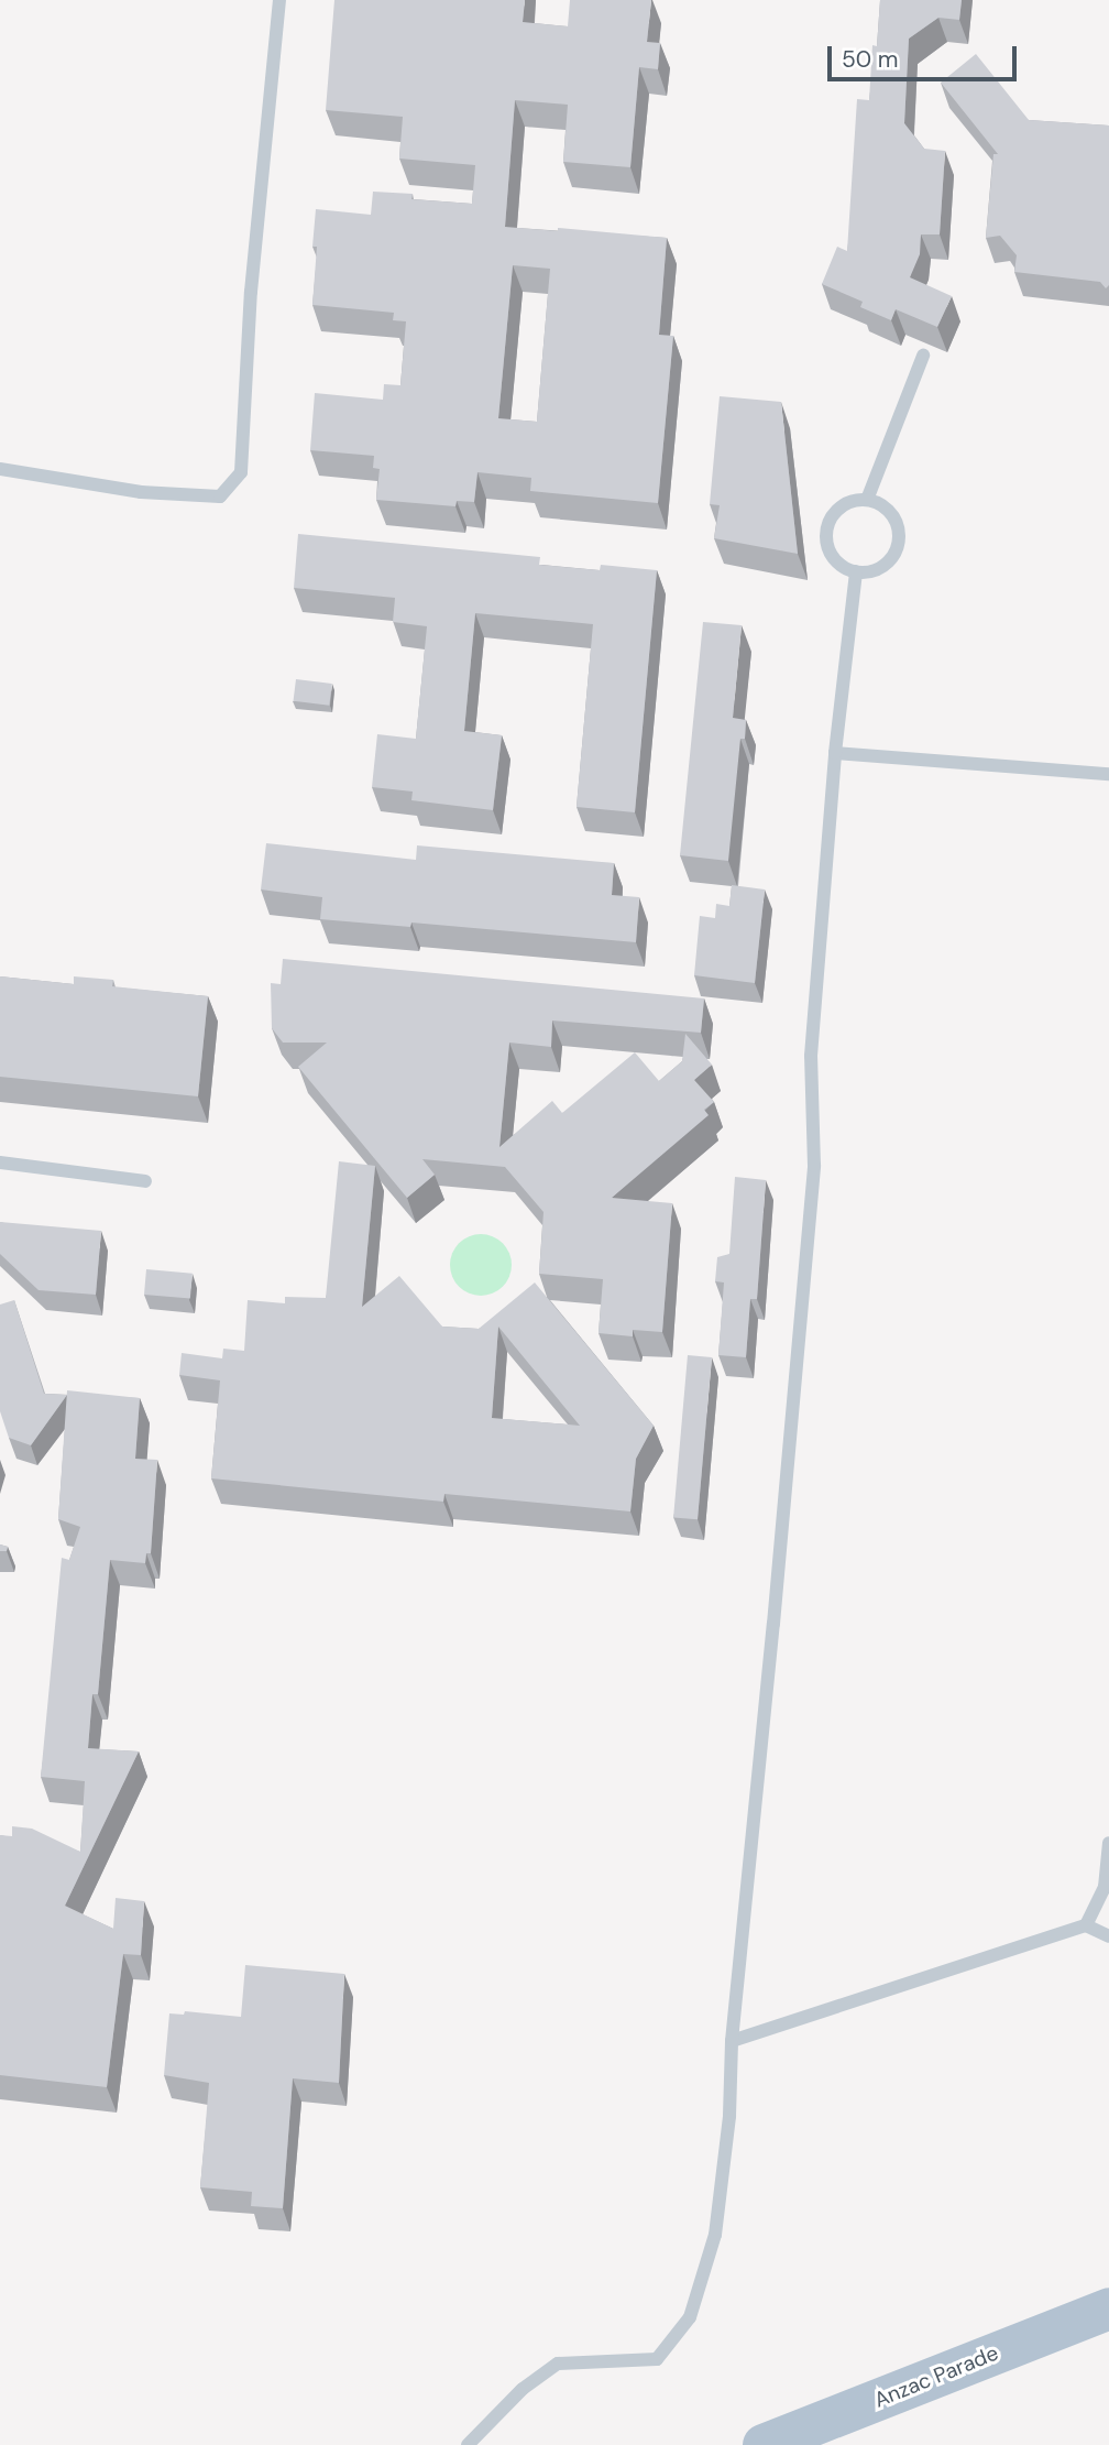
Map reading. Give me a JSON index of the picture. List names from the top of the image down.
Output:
{
  "streets": {
    "main road": ["Anzac Parade"]
  },
  "scale_bar": "50 m"
}
